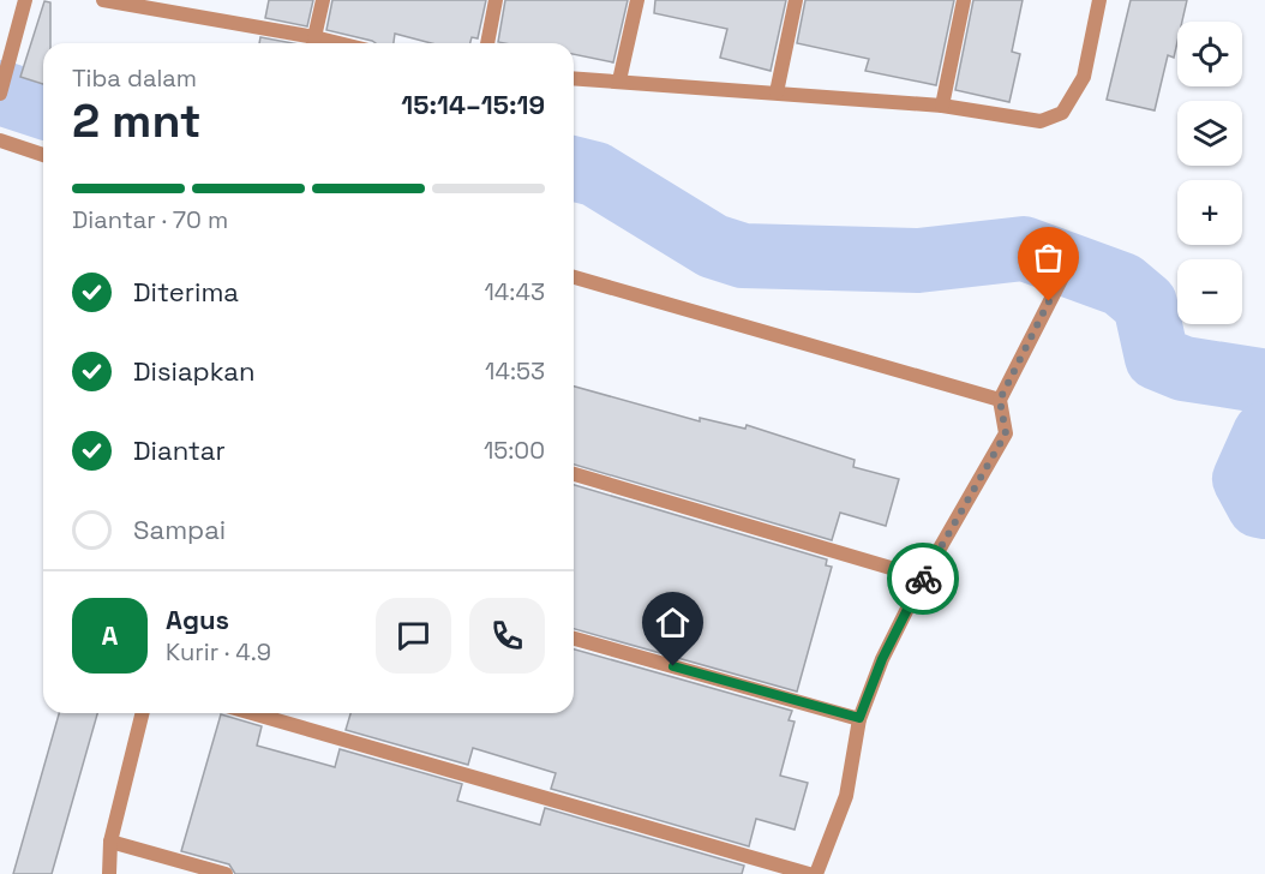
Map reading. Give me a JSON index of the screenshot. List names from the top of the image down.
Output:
{
  "page": {
    "map_buttons": ["+", "−"],
    "heading": ["2 mnt", "Tiba dalam", "15:14–15:19"],
    "panel": ["Agus", "Kurir · 4.9"],
    "bar": "Diantar · 70 m",
    "list": [
      ["Diterima", "14:43"],
      ["Disiapkan", "14:53"],
      ["Diantar", "15:00"],
      "Sampai"
    ],
    "round": "A"
  }
}
